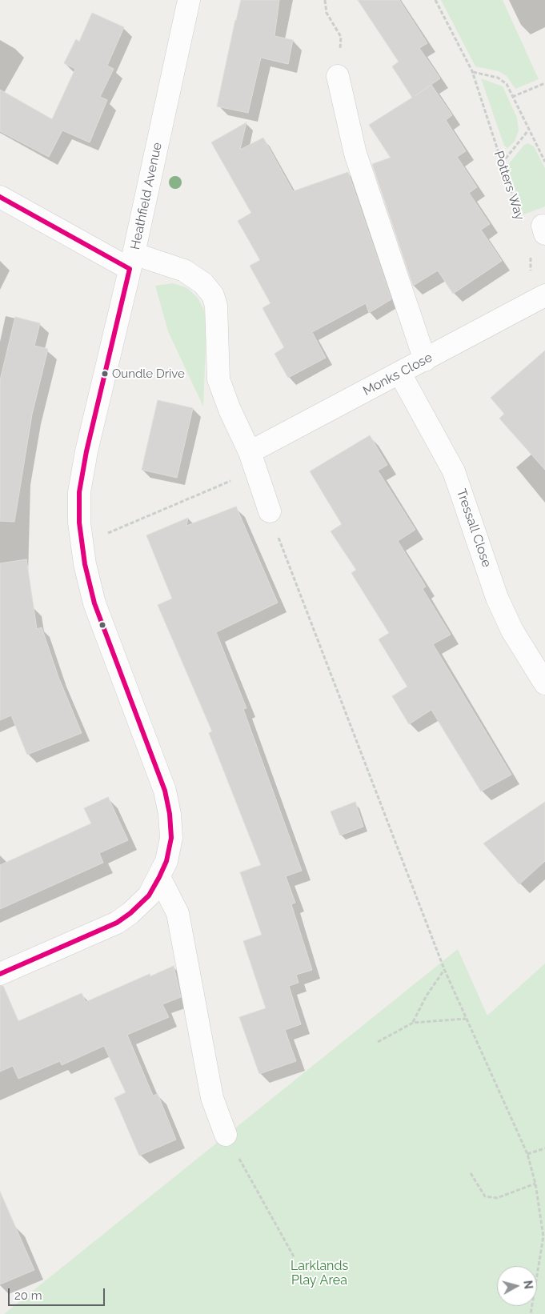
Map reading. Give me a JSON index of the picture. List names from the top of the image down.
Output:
{
  "streets": {
    "street": ["Heathfield Avenue", "Monks Close", "Tressall Close"],
    "path": ["Potters Way"]
  },
  "crossings": [
    ["Monks Close", "Tressall Close"]
  ],
  "parks": ["Larklands Play Area"],
  "places": ["Oundle Drive"],
  "scale_bar": "20 m",
  "north": "right"
}
